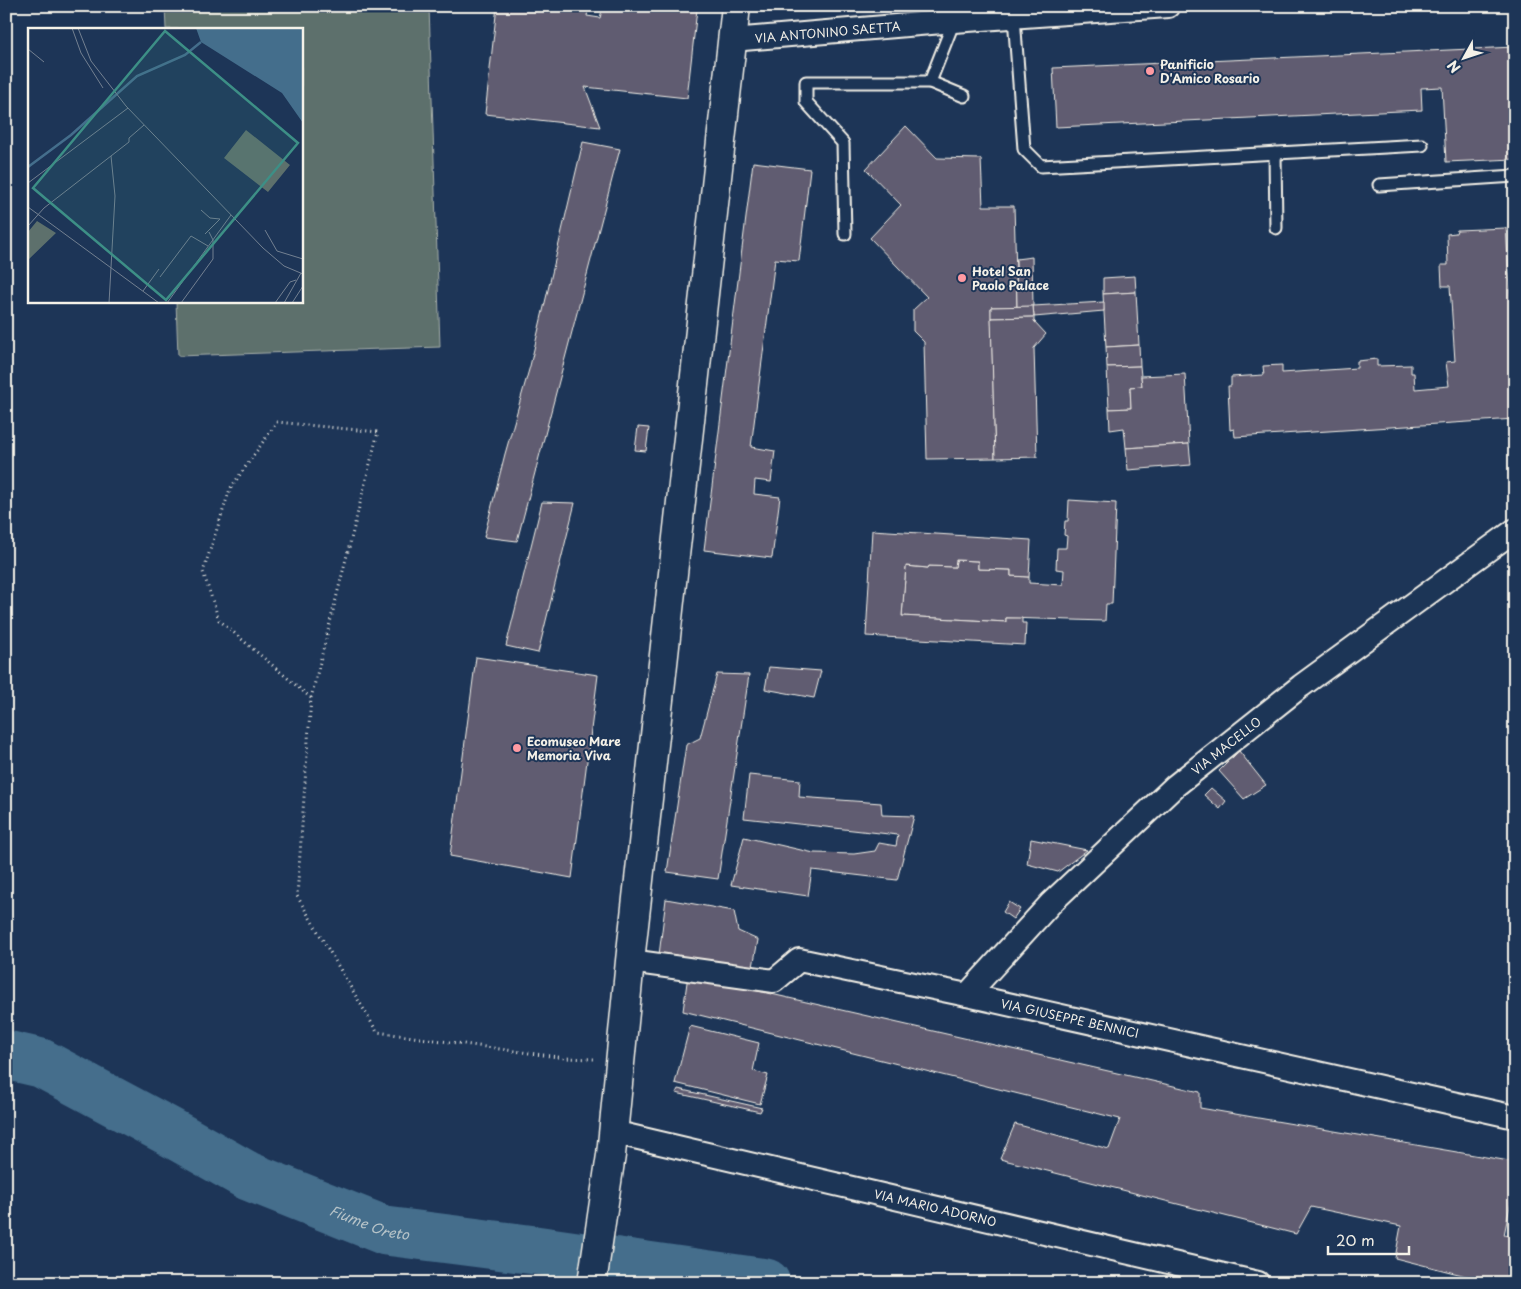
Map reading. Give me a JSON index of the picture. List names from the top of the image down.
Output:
{
  "streets": {
    "street": [
      "VIA ANTONINO SAETTA",
      "VIA MACELLO",
      "VIA GIUSEPPE BENNICI",
      "VIA MARIO ADORNO"
    ]
  },
  "crossings": [
    ["VIA MACELLO", "VIA GIUSEPPE BENNICI"]
  ],
  "water": ["Fiume Oreto"],
  "places": ["Panificio D'Amico Rosario", "Hotel San Paolo Palace", "Ecomuseo Mare Memoria Viva"],
  "scale_bar": "20 m",
  "north": "bottom left"
}
